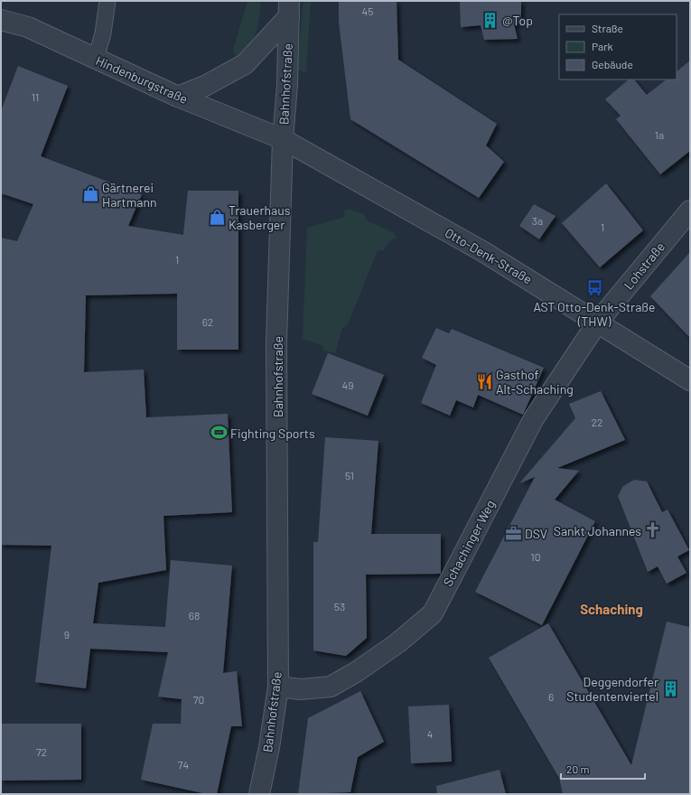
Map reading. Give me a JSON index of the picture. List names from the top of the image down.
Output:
{
  "streets": {
    "street": [
      "Hindenburgstraße",
      "Bahnhofstraße",
      "Otto-Denk-Straße",
      "Lohstraße",
      "Schachinger Weg"
    ]
  },
  "crossings": [
    ["Hindenburgstraße", "Bahnhofstraße"],
    ["Hindenburgstraße", "Otto-Denk-Straße"],
    ["Bahnhofstraße", "Otto-Denk-Straße"],
    ["Bahnhofstraße", "Schachinger Weg"],
    ["Otto-Denk-Straße", "Lohstraße"],
    ["Otto-Denk-Straße", "Schachinger Weg"],
    ["Lohstraße", "Schachinger Weg"]
  ],
  "districts": ["Schaching"],
  "places": {
    "building": ["@Top", "Deggendorfer Studentenviertel"],
    "shop": ["Gärtnerei Hartmann", "Trauerhaus Kasberger"],
    "bus stop": ["AST Otto-Denk-Straße (THW)"],
    "restaurant": ["Gasthof Alt-Schaching"],
    "sports": ["Fighting Sports"],
    "church": ["Sankt Johannes"],
    "office": ["DSV"]
  },
  "house_numbers": [
    "45",
    "11",
    "1a",
    "3a",
    "1",
    "1",
    "62",
    "49",
    "22",
    "51",
    "10",
    "53",
    "68",
    "9",
    "6",
    "70",
    "4",
    "72",
    "74"
  ],
  "legend": ["Straße", "Park", "Gebäude"],
  "scale_bar": "20 m"
}
